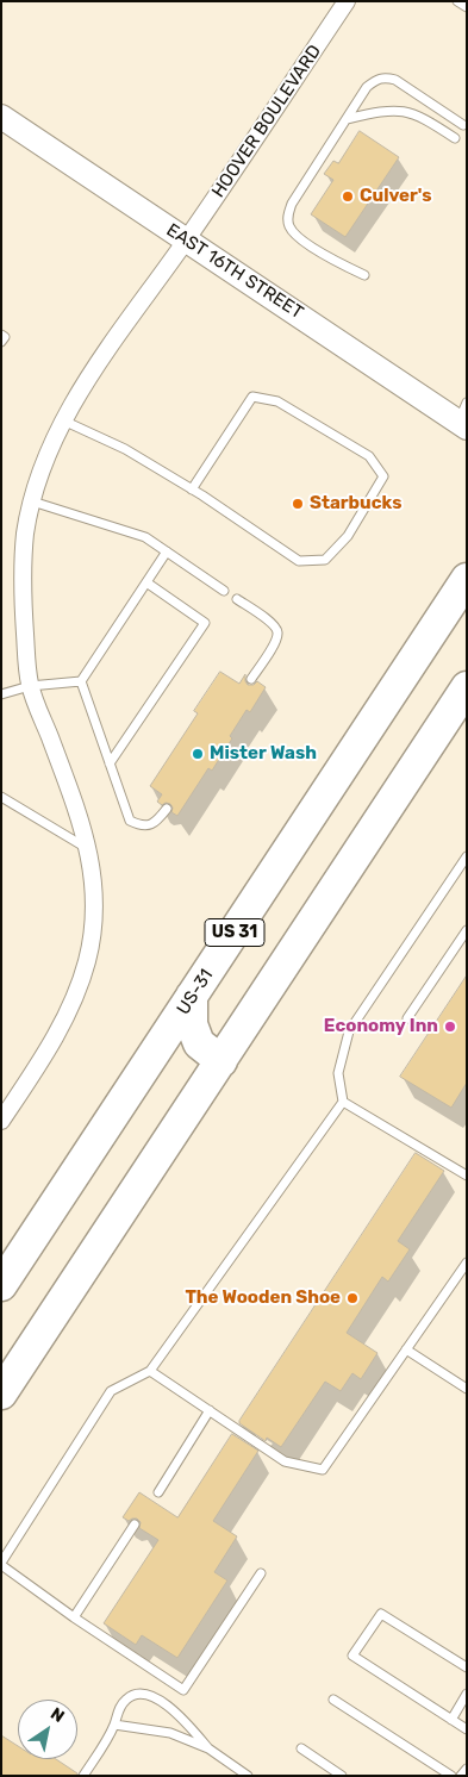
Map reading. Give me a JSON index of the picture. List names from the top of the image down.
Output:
{
  "streets": {
    "highway": ["US 31", "US-31"],
    "main road": ["EAST 16TH STREET"],
    "street": ["HOOVER BOULEVARD"]
  },
  "crossings": [
    ["HOOVER BOULEVARD", "EAST 16TH STREET"]
  ],
  "places": [
    "Culver's",
    "Starbucks",
    "Mister Wash",
    "Economy Inn",
    "The Wooden Shoe"
  ],
  "north": "top right"
}
